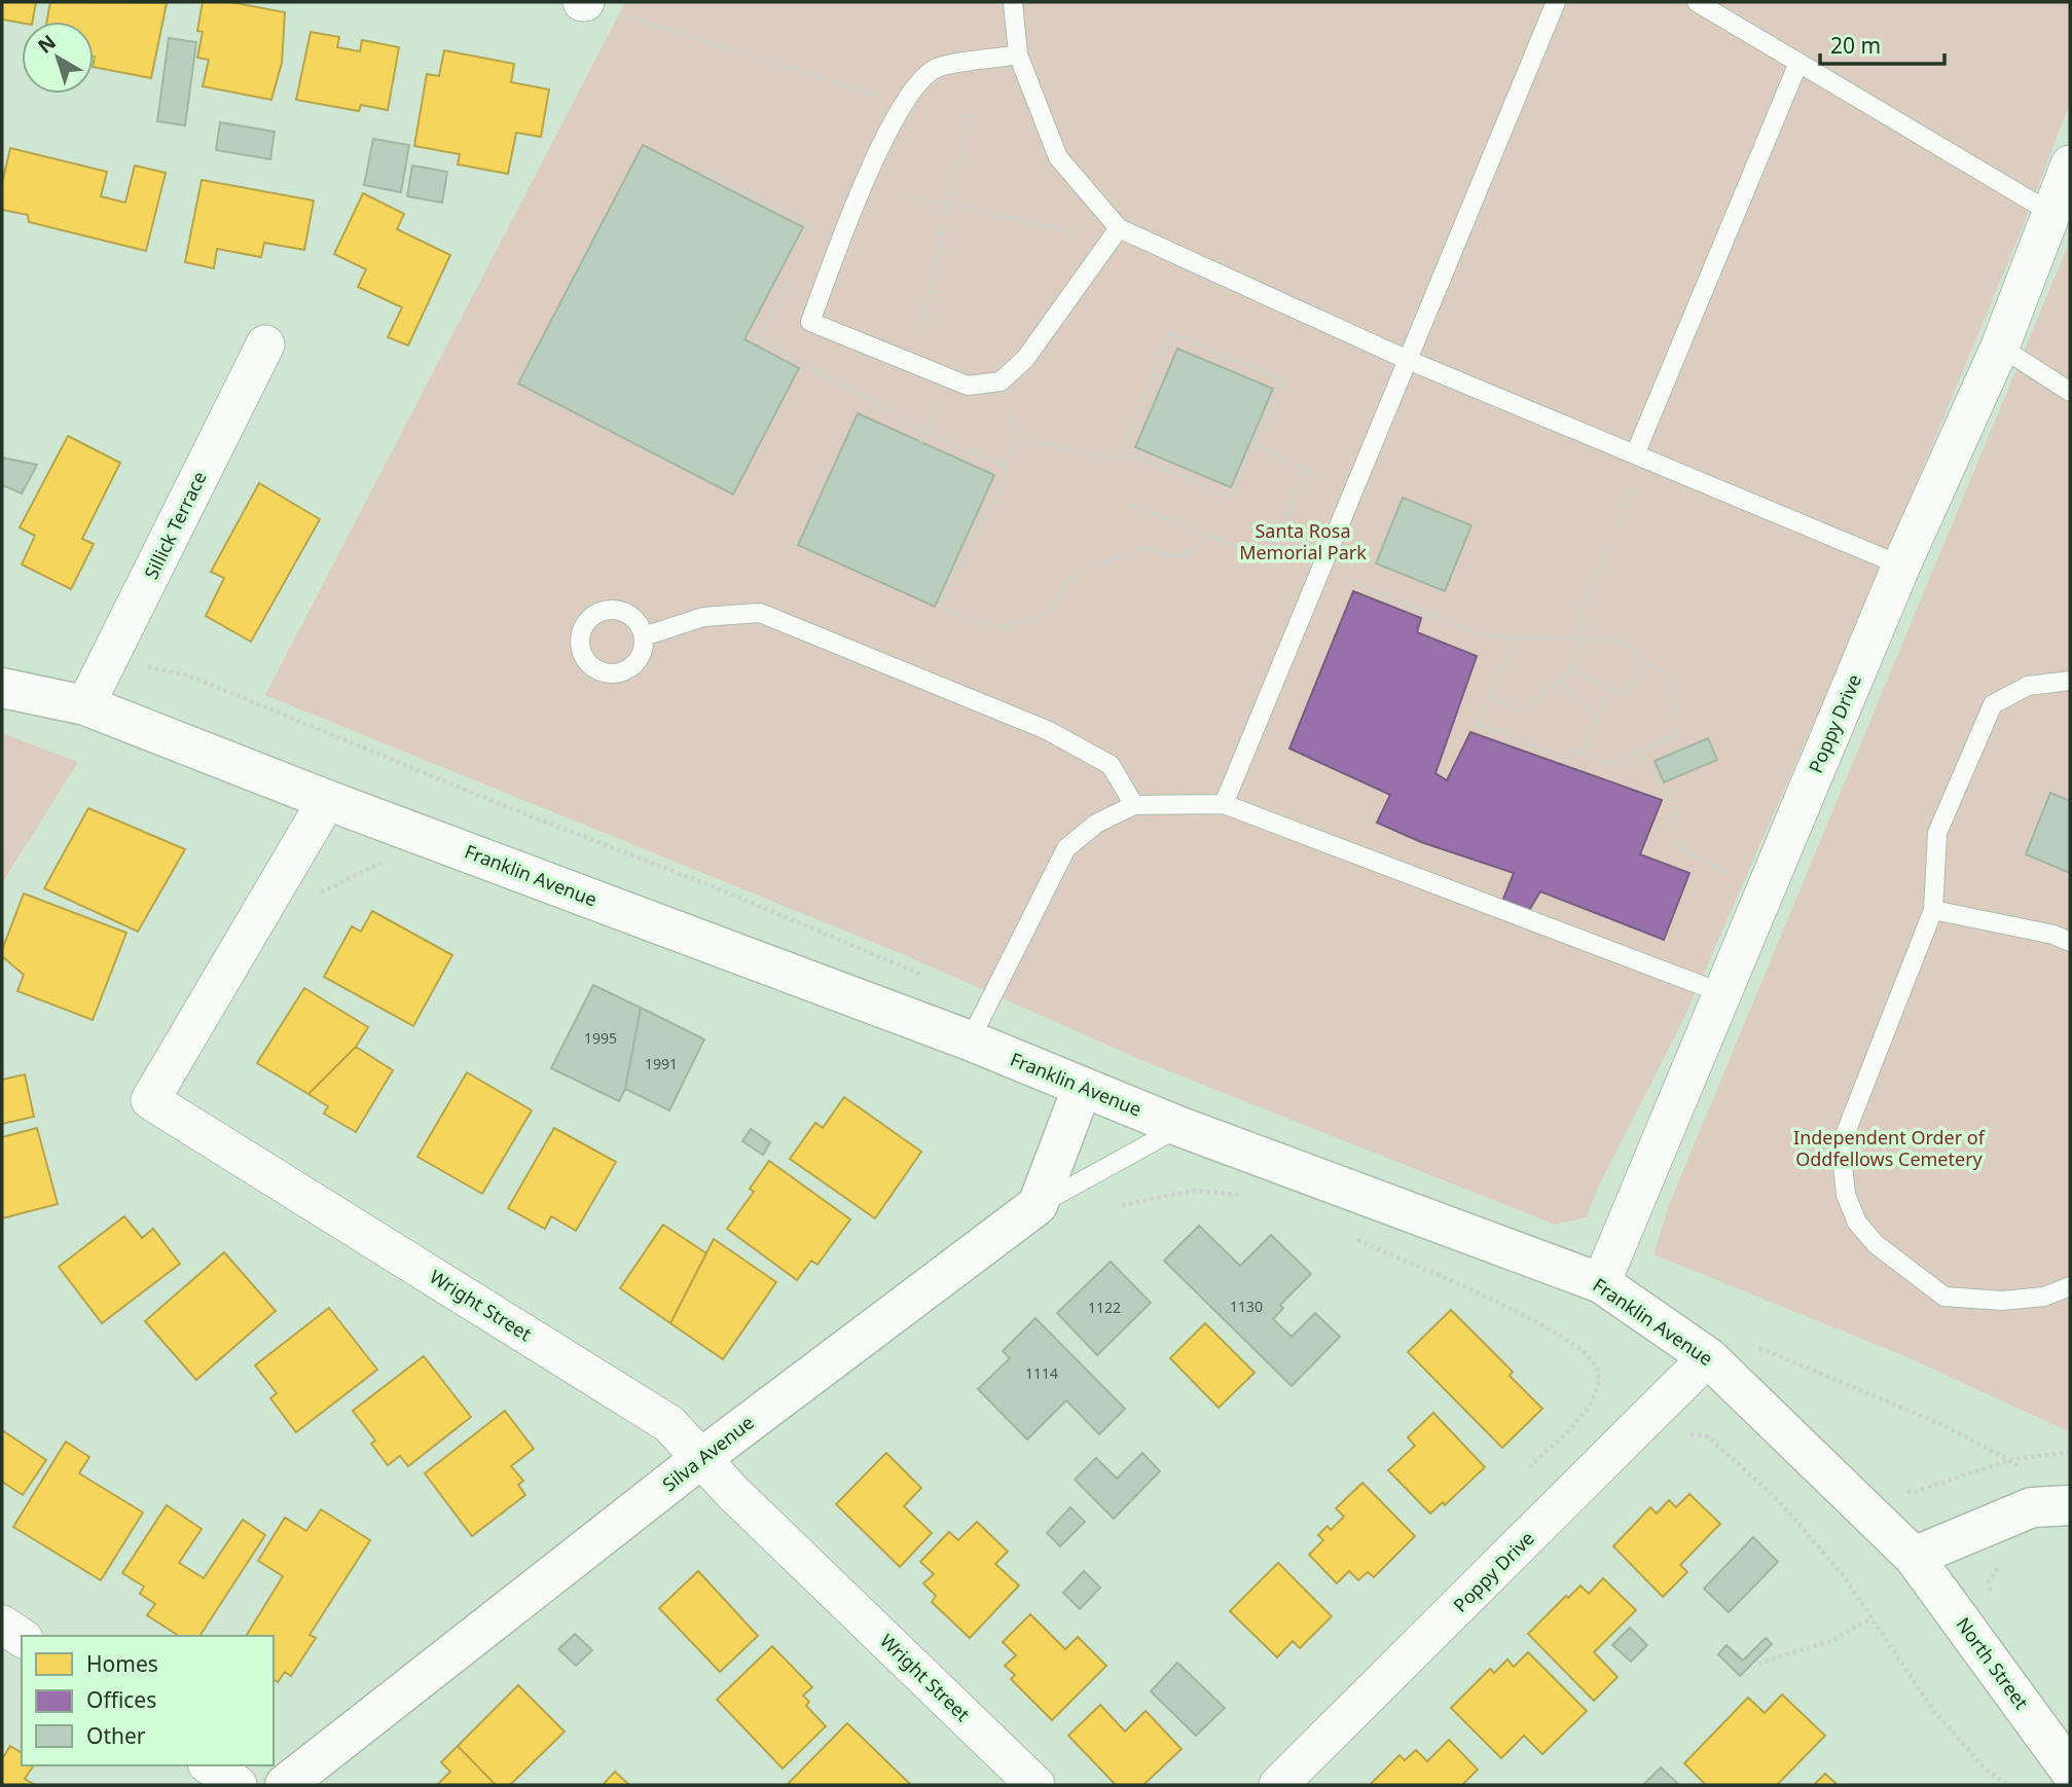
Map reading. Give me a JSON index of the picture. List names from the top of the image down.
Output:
{
  "streets": {
    "main road": ["Franklin Avenue", "Silva Avenue", "North Street"],
    "street": ["Sillick Terrace", "Poppy Drive", "Wright Street"]
  },
  "crossings": [
    ["Sillick Terrace", "Franklin Avenue"],
    ["Poppy Drive", "Franklin Avenue"],
    ["Franklin Avenue", "Wright Street"],
    ["Franklin Avenue", "North Street"],
    ["Wright Street", "Silva Avenue"]
  ],
  "parks": ["Santa Rosa Memorial Park", "Independent Order of Oddfellows Cemetery"],
  "house_numbers": [
    "1995",
    "1991",
    "1130",
    "1122",
    "1114"
  ],
  "legend": ["Homes", "Offices", "Other"],
  "scale_bar": "20 m",
  "north": "top left"
}
